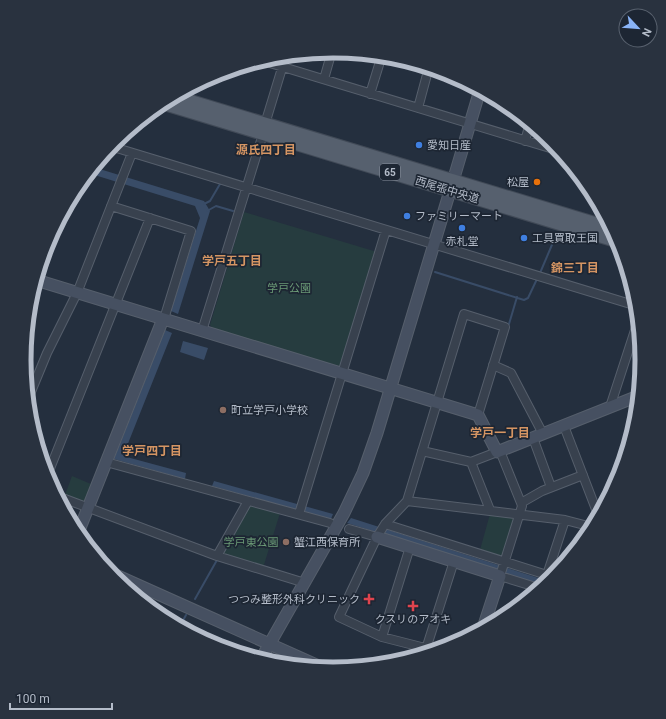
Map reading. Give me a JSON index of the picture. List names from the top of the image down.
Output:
{
  "streets": {
    "main road": ["65", "西尾張中央道"]
  },
  "districts": [
    "源氏四丁目",
    "学戸五丁目",
    "錦三丁目",
    "学戸一丁目",
    "学戸四丁目"
  ],
  "parks": ["学戸公園", "学戸東公園"],
  "places": {
    "other": [
      "愛知日産",
      "松屋",
      "ファミリーマート",
      "赤札堂",
      "工具買取王国",
      "町立学戸小学校",
      "蟹江西保育所"
    ],
    "health": ["つつみ整形外科クリニック", "クスリのアオキ"]
  },
  "scale_bar": "100 m",
  "north": "bottom right"
}
